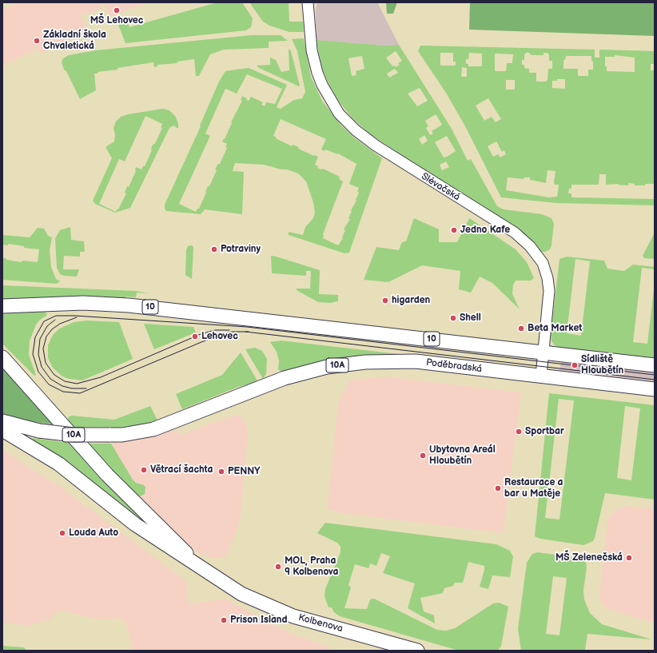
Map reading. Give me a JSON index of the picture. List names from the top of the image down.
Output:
{
  "streets": {
    "main road": [
      "10",
      "10A",
      "Poděbradská",
      "Kolbenova"
    ],
    "street": ["Slévačská"]
  },
  "crossings": [
    ["Slévačská", "10"],
    ["Slévačská", "Poděbradská"]
  ],
  "places": [
    "MŠ Lehovec",
    "Základní škola Chvaletická",
    "Jedno Kafe",
    "Potraviny",
    "higarden",
    "Shell",
    "Beta Market",
    "Lehovec",
    "Sídliště Hloubětín",
    "Sportbar",
    "Ubytovna Areál Hloubětín",
    "Větrací šachta",
    "PENNY",
    "Restaurace a bar u Matěje",
    "Louda Auto",
    "MŠ Zelenečská",
    "MOL, Praha 9 Kolbenova",
    "Prison Island"
  ]
}
